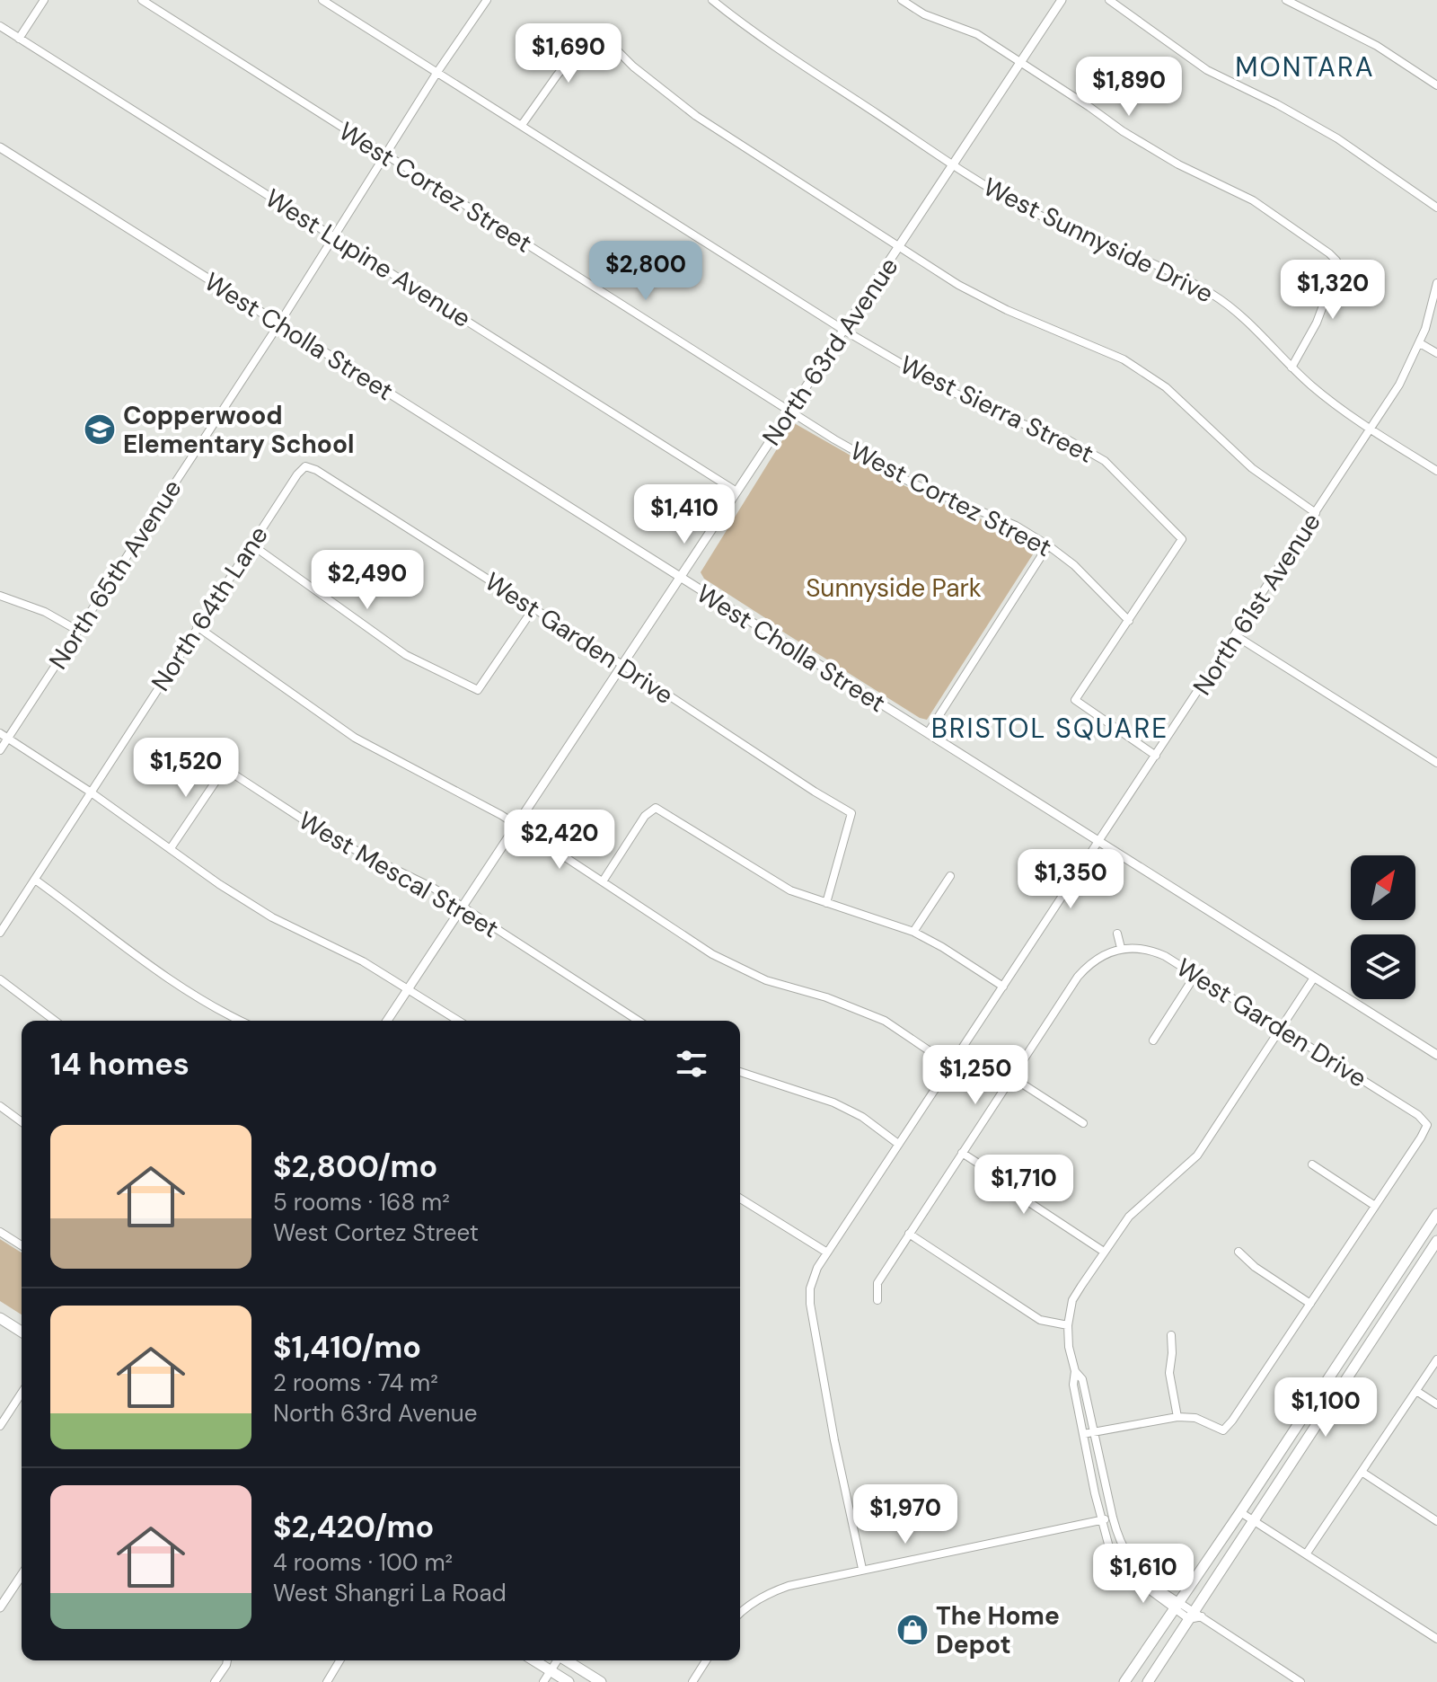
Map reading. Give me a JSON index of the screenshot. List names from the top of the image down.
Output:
{
  "streets": {
    "street": [
      "West Cortez Street",
      "West Sunnyside Drive",
      "West Lupine Avenue",
      "West Cholla Street",
      "North 63rd Avenue",
      "West Sierra Street",
      "North 65th Avenue",
      "North 61st Avenue",
      "North 64th Lane",
      "West Garden Drive",
      "West Mescal Street"
    ]
  },
  "crossings": [
    ["West Cortez Street", "North 63rd Avenue"],
    ["West Cortez Street", "West Sierra Street"],
    ["West Cortez Street", "North 65th Avenue"],
    ["West Sunnyside Drive", "North 63rd Avenue"],
    ["West Sunnyside Drive", "North 61st Avenue"],
    ["West Lupine Avenue", "North 63rd Avenue"],
    ["West Lupine Avenue", "North 65th Avenue"],
    ["West Cholla Street", "North 63rd Avenue"],
    ["West Cholla Street", "North 65th Avenue"],
    ["West Cholla Street", "North 61st Avenue"],
    ["North 63rd Avenue", "West Sierra Street"],
    ["North 63rd Avenue", "West Garden Drive"],
    ["North 63rd Avenue", "West Mescal Street"],
    ["West Sierra Street", "North 65th Avenue"],
    ["North 64th Lane", "West Garden Drive"]
  ],
  "districts": ["MONTARA", "BRISTOL SQUARE"],
  "parks": ["Sunnyside Park"],
  "places": {
    "school or university": ["Copperwood Elementary School"],
    "shop": ["The Home Depot"]
  },
  "north": "top right",
  "page": {
    "price": [
      "$1,690",
      "$1,890",
      "$2,800",
      "$1,320",
      "$1,410",
      "$2,490",
      "$1,520",
      "$2,420",
      "$1,350",
      "$1,250",
      "$1,710",
      "$1,100",
      "$1,970",
      "$1,610"
    ],
    "heading": "14 homes",
    "list": [
      {
        "name": "$2,800/mo",
        "note": "5 rooms · 168 m² · West Cortez Street"
      },
      {
        "name": "$1,410/mo",
        "note": "2 rooms · 74 m² · North 63rd Avenue"
      },
      {
        "name": "$2,420/mo",
        "note": "4 rooms · 100 m² · West Shangri La Road"
      }
    ]
  }
}
